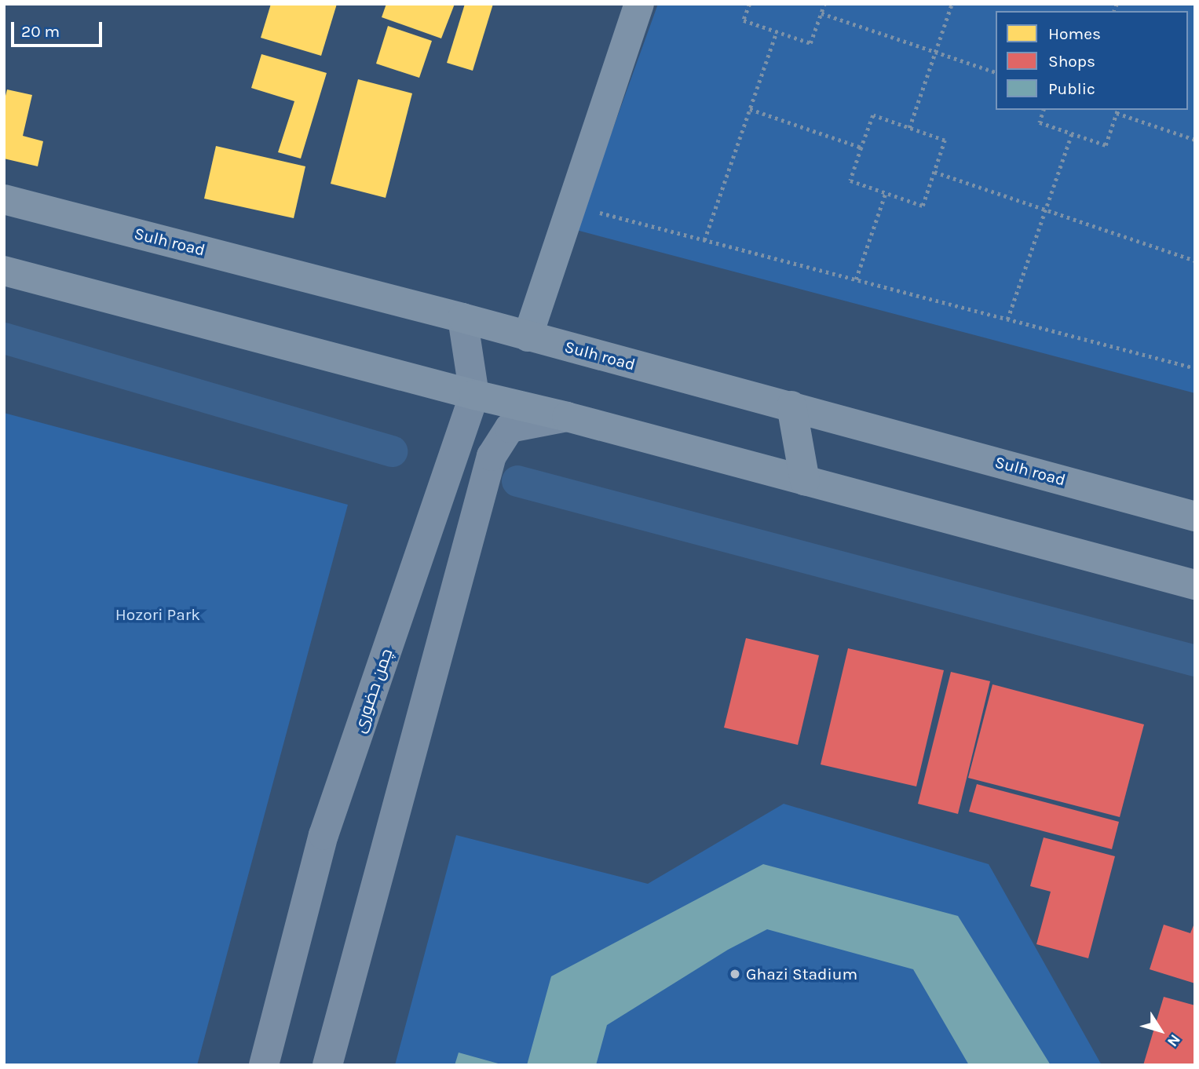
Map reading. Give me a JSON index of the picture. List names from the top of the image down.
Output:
{
  "streets": {
    "highway": ["Sulh road"],
    "main road": ["چمن حضوری"]
  },
  "crossings": [
    ["Sulh road", "چمن حضوری"]
  ],
  "parks": ["Hozori Park"],
  "places": ["Ghazi Stadium"],
  "legend": ["Homes", "Shops", "Public"],
  "scale_bar": "20 m",
  "north": "bottom right"
}
